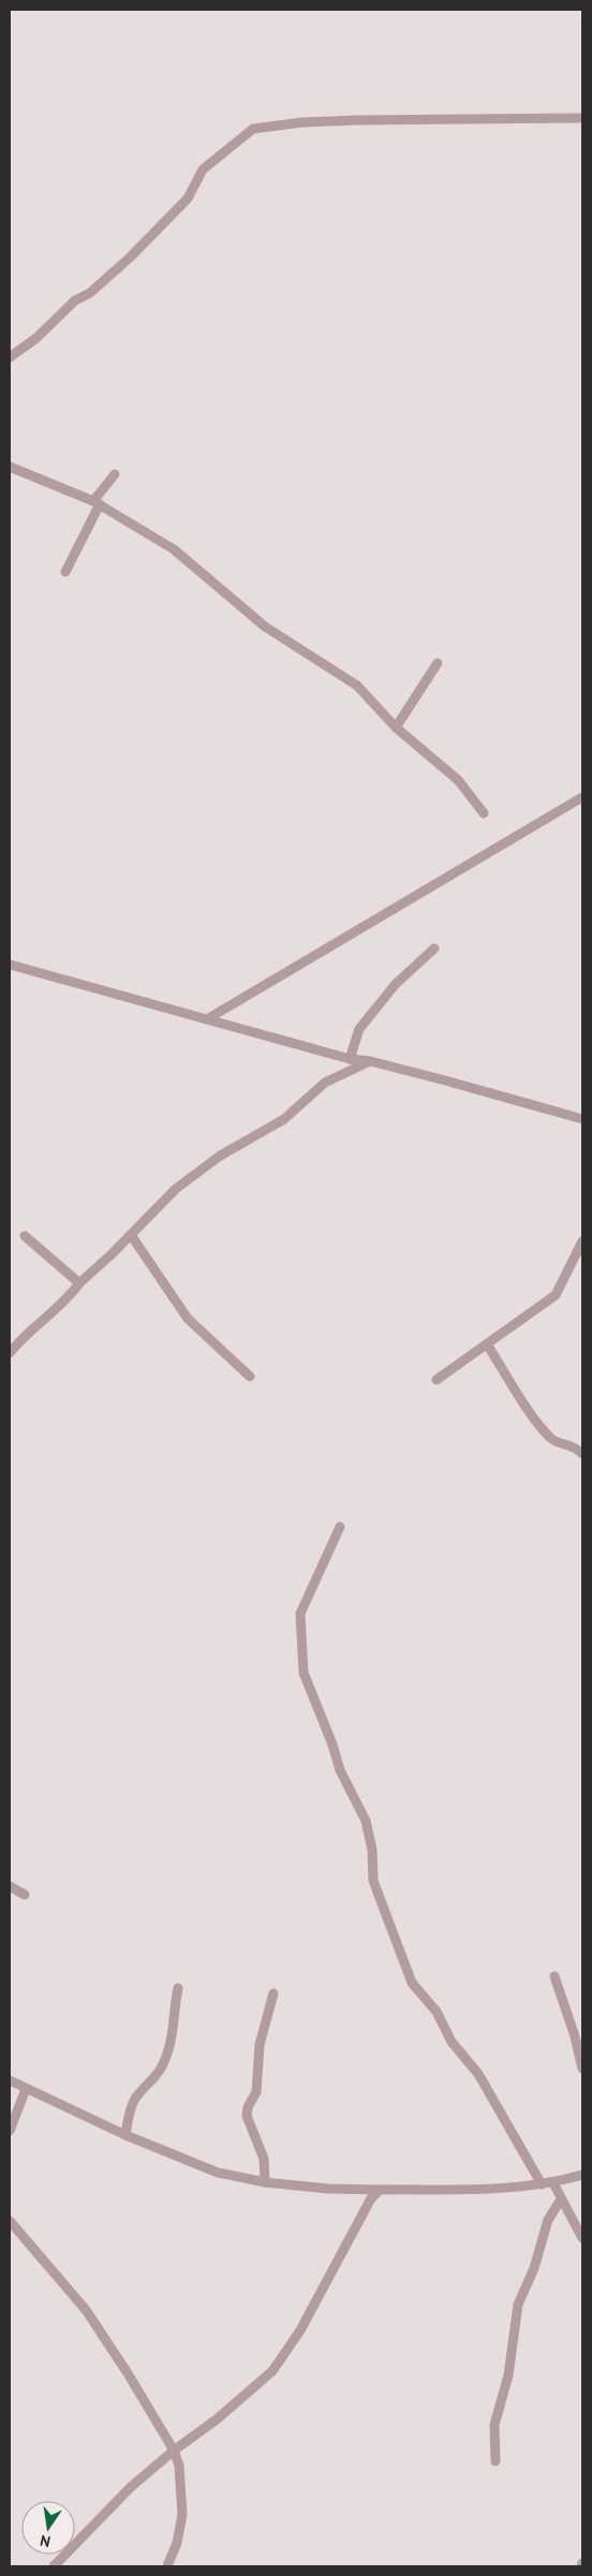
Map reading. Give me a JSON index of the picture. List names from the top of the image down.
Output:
{
  "north": "bottom"
}
